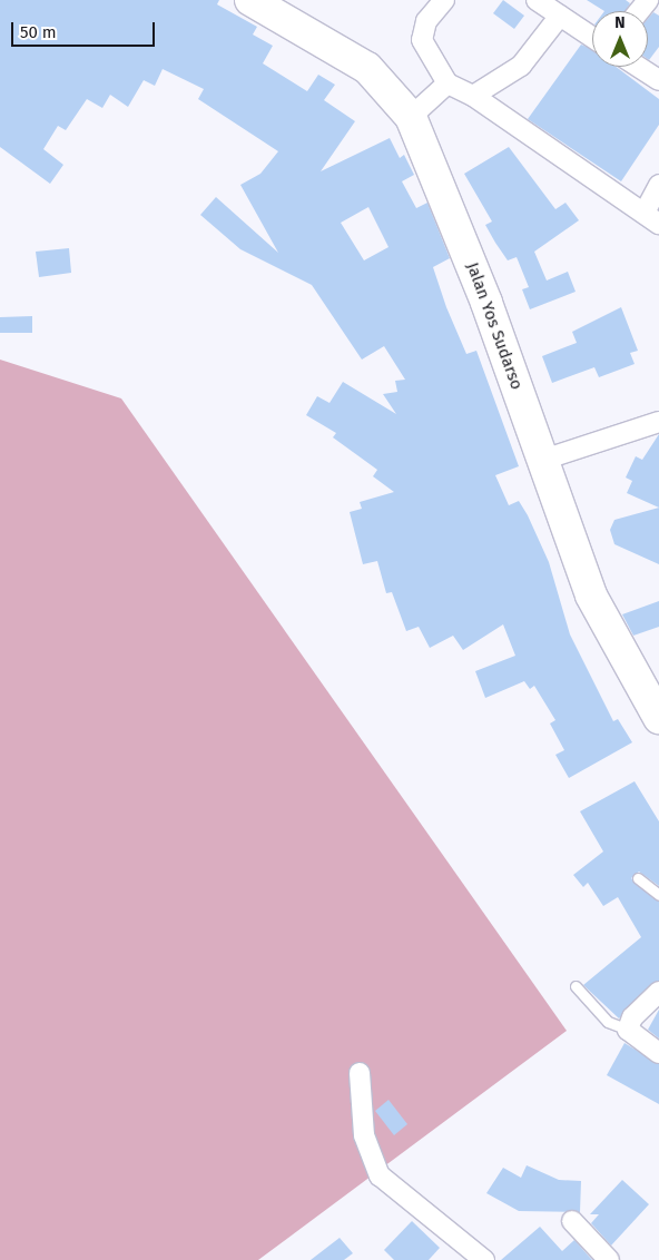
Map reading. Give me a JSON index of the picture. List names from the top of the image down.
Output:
{
  "streets": {
    "highway": ["Jalan Yos Sudarso"]
  },
  "scale_bar": "50 m",
  "north": "top"
}
